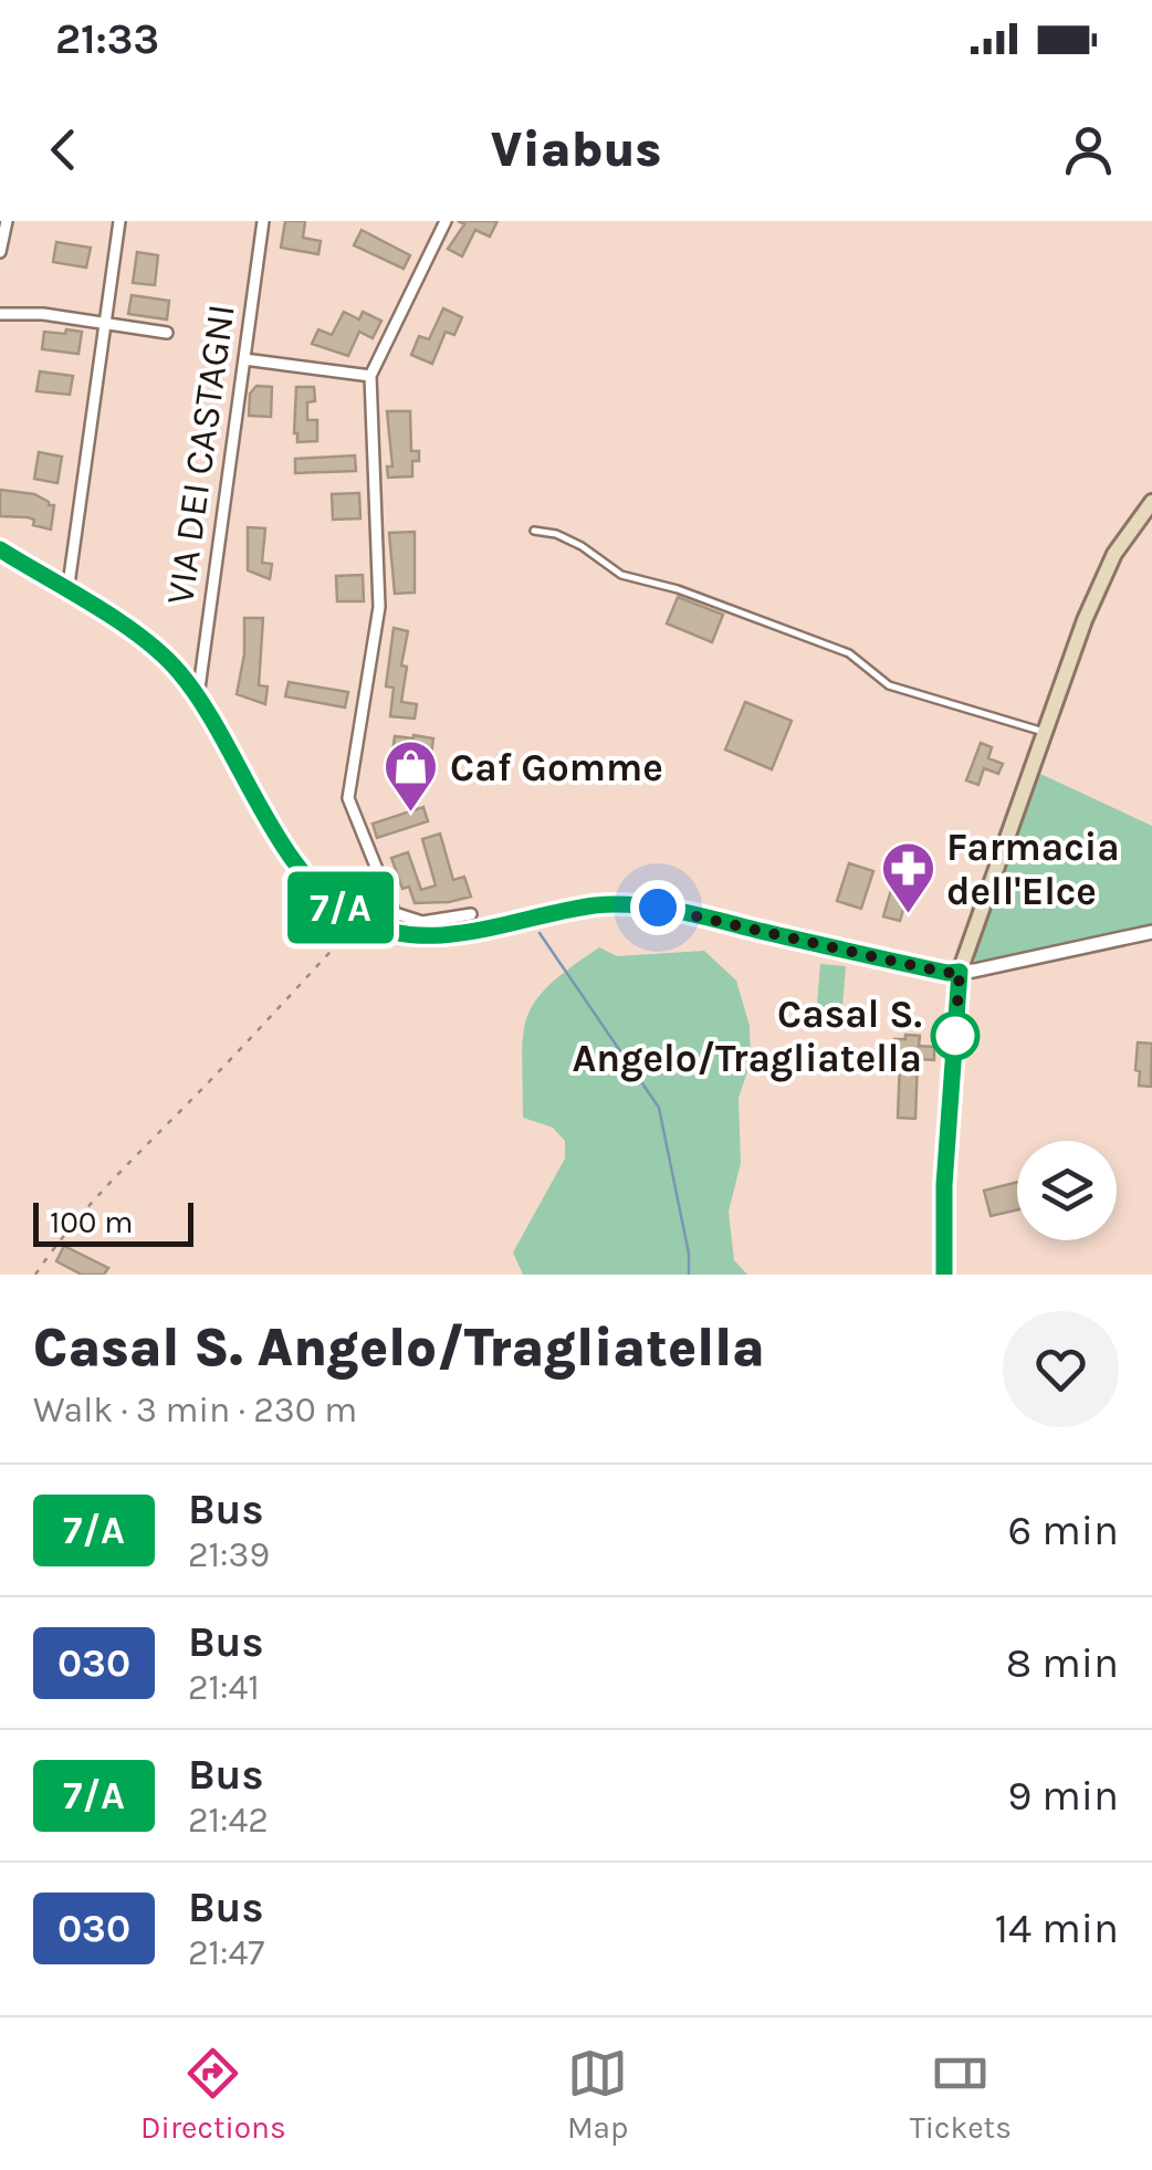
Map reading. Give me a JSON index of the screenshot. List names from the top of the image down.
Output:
{
  "streets": {
    "street": ["VIA DEI CASTAGNI"]
  },
  "places": {
    "shop": ["Caf Gomme"],
    "pharmacy": ["Farmacia dell'Elce"],
    "other": ["Casal S. Angelo/Tragliatella"]
  },
  "lines": ["bus line 7/A"],
  "scale_bar": "100 m",
  "page": {
    "status": "21:33",
    "header": "Viabus",
    "on_map": "7/A",
    "scale": "100 m",
    "heading": ["Casal S. Angelo/Tragliatella", "Walk · 3 min · 230 m"],
    "list": [
      {
        "mark": "7/A",
        "name": "Bus",
        "note": "21:39",
        "value": "6 min"
      },
      {
        "mark": "030",
        "name": "Bus",
        "note": "21:41",
        "value": "8 min"
      },
      {
        "mark": "7/A",
        "name": "Bus",
        "note": "21:42",
        "value": "9 min"
      },
      {
        "mark": "030",
        "name": "Bus",
        "note": "21:47",
        "value": "14 min"
      }
    ],
    "tabs": ["Directions", "Map", "Tickets"]
  }
}
